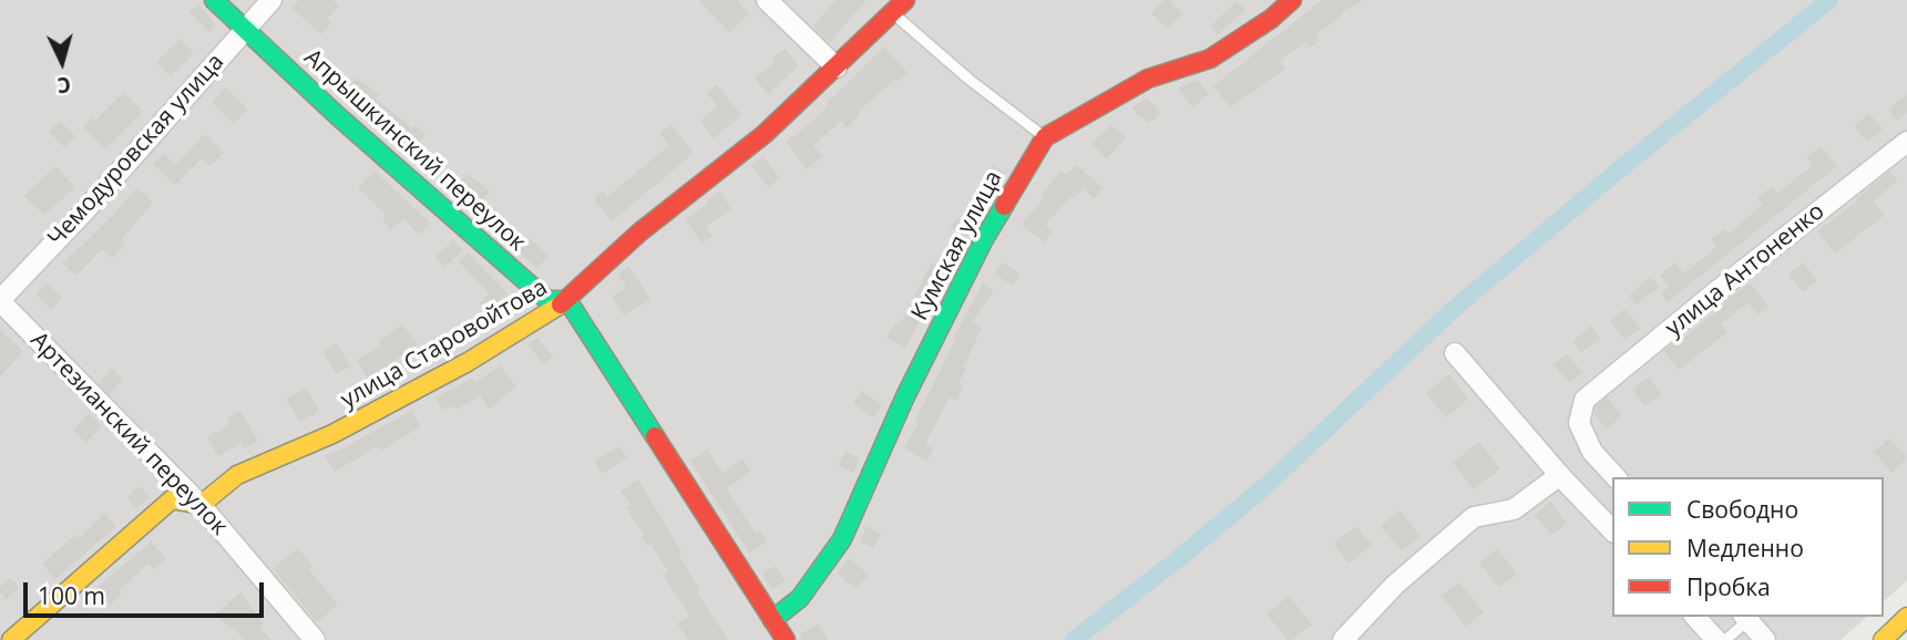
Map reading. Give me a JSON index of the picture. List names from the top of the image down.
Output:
{
  "streets": {
    "street": [
      "Чемодуровская улица",
      "Апрышкинский переулок",
      "Кумская улица",
      "улица Антоненко",
      "улица Старовойтова",
      "Артезианский переулок"
    ]
  },
  "crossings": [
    ["Чемодуровская улица", "Апрышкинский переулок"],
    ["Чемодуровская улица", "Артезианский переулок"],
    ["Апрышкинский переулок", "улица Старовойтова"],
    ["улица Старовойтова", "Артезианский переулок"]
  ],
  "legend": ["Свободно", "Медленно", "Пробка"],
  "scale_bar": "100 m",
  "north": "bottom"
}
